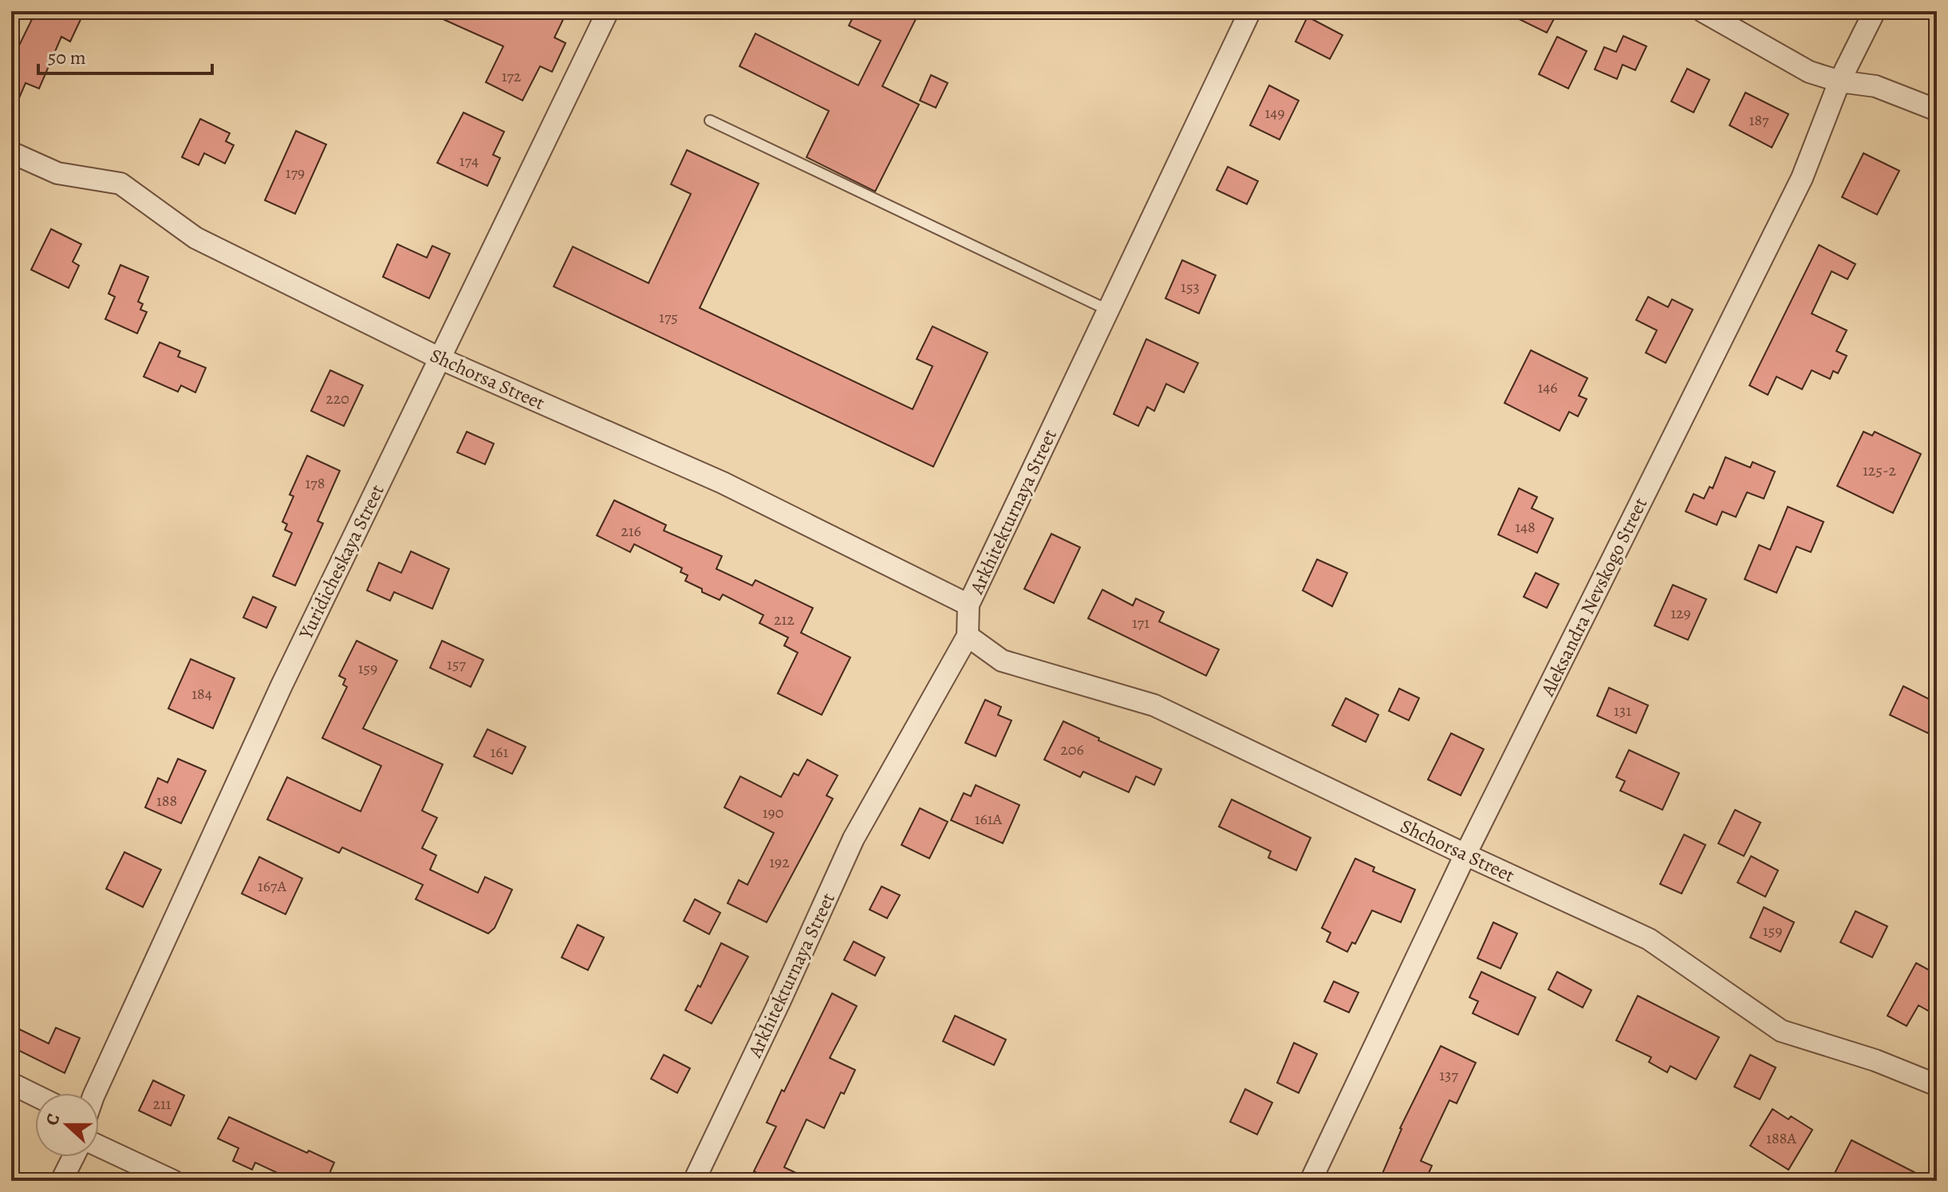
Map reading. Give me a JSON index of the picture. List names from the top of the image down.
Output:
{
  "streets": {
    "street": [
      "Shchorsa Street",
      "Arkhitekturnaya Street",
      "Yuridicheskaya Street",
      "Aleksandra Nevskogo Street"
    ]
  },
  "crossings": [
    ["Shchorsa Street", "Arkhitekturnaya Street"],
    ["Shchorsa Street", "Yuridicheskaya Street"],
    ["Shchorsa Street", "Aleksandra Nevskogo Street"]
  ],
  "house_numbers": [
    "172",
    "149",
    "187",
    "174",
    "179",
    "153",
    "175",
    "146",
    "220",
    "125-2",
    "178",
    "148",
    "216",
    "129",
    "212",
    "171",
    "157",
    "159",
    "184",
    "131",
    "206",
    "161",
    "188",
    "190",
    "161А",
    "192",
    "167А",
    "159",
    "137",
    "211",
    "188А"
  ],
  "scale_bar": "50 m",
  "north": "left"
}
